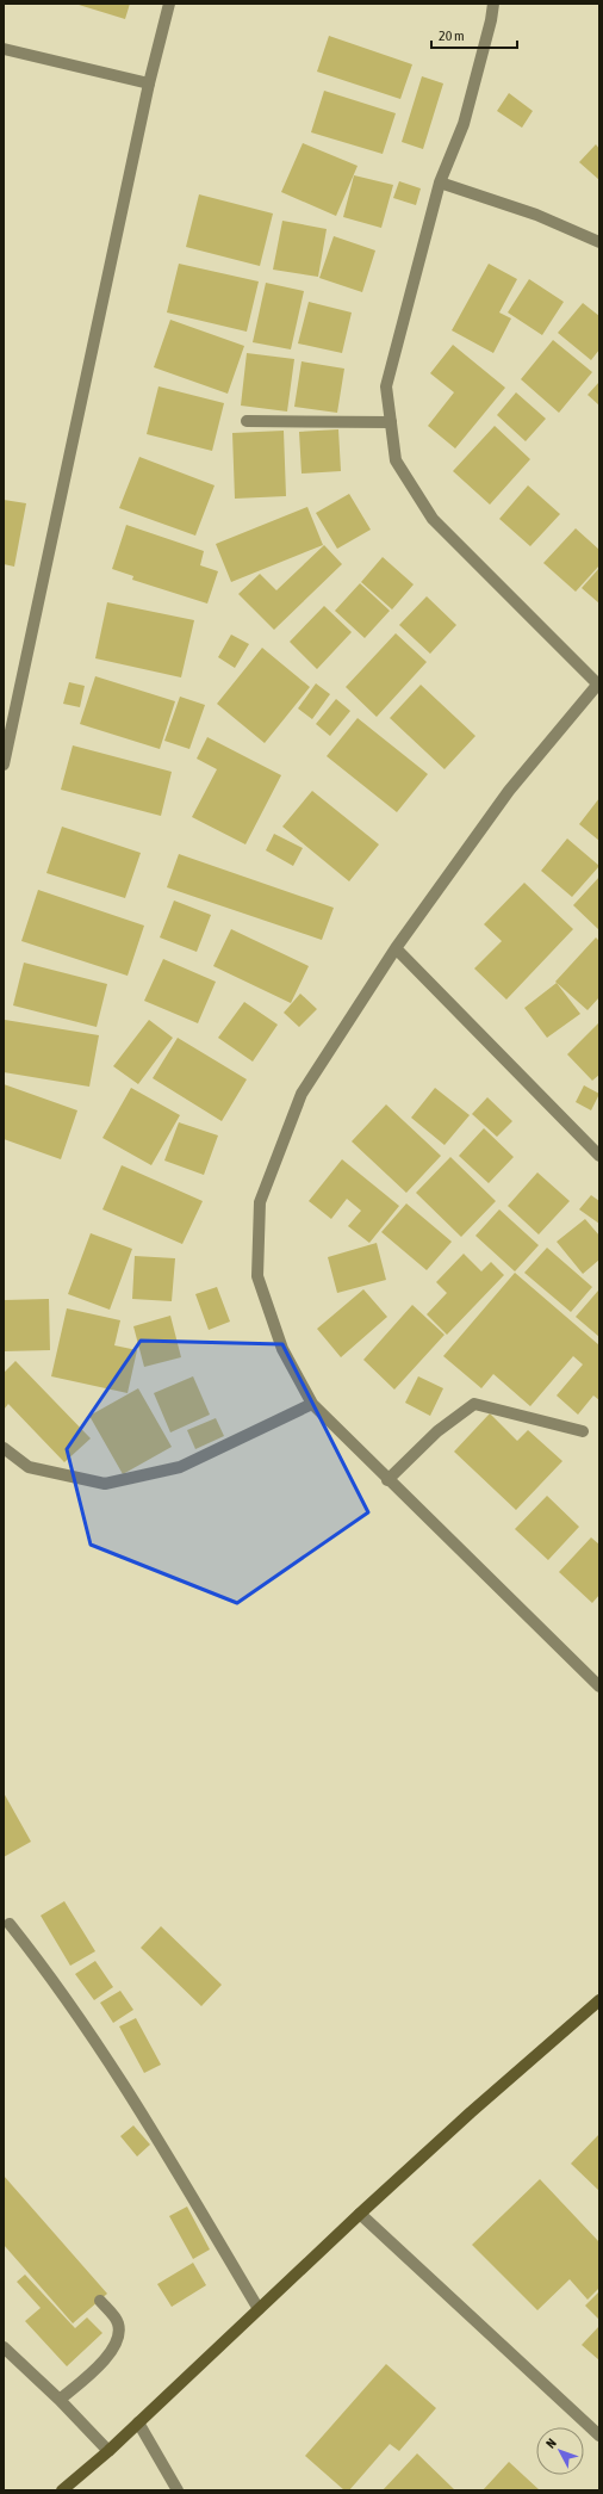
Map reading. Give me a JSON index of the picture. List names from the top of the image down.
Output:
{
  "scale_bar": "20 m",
  "north": "top left"
}
